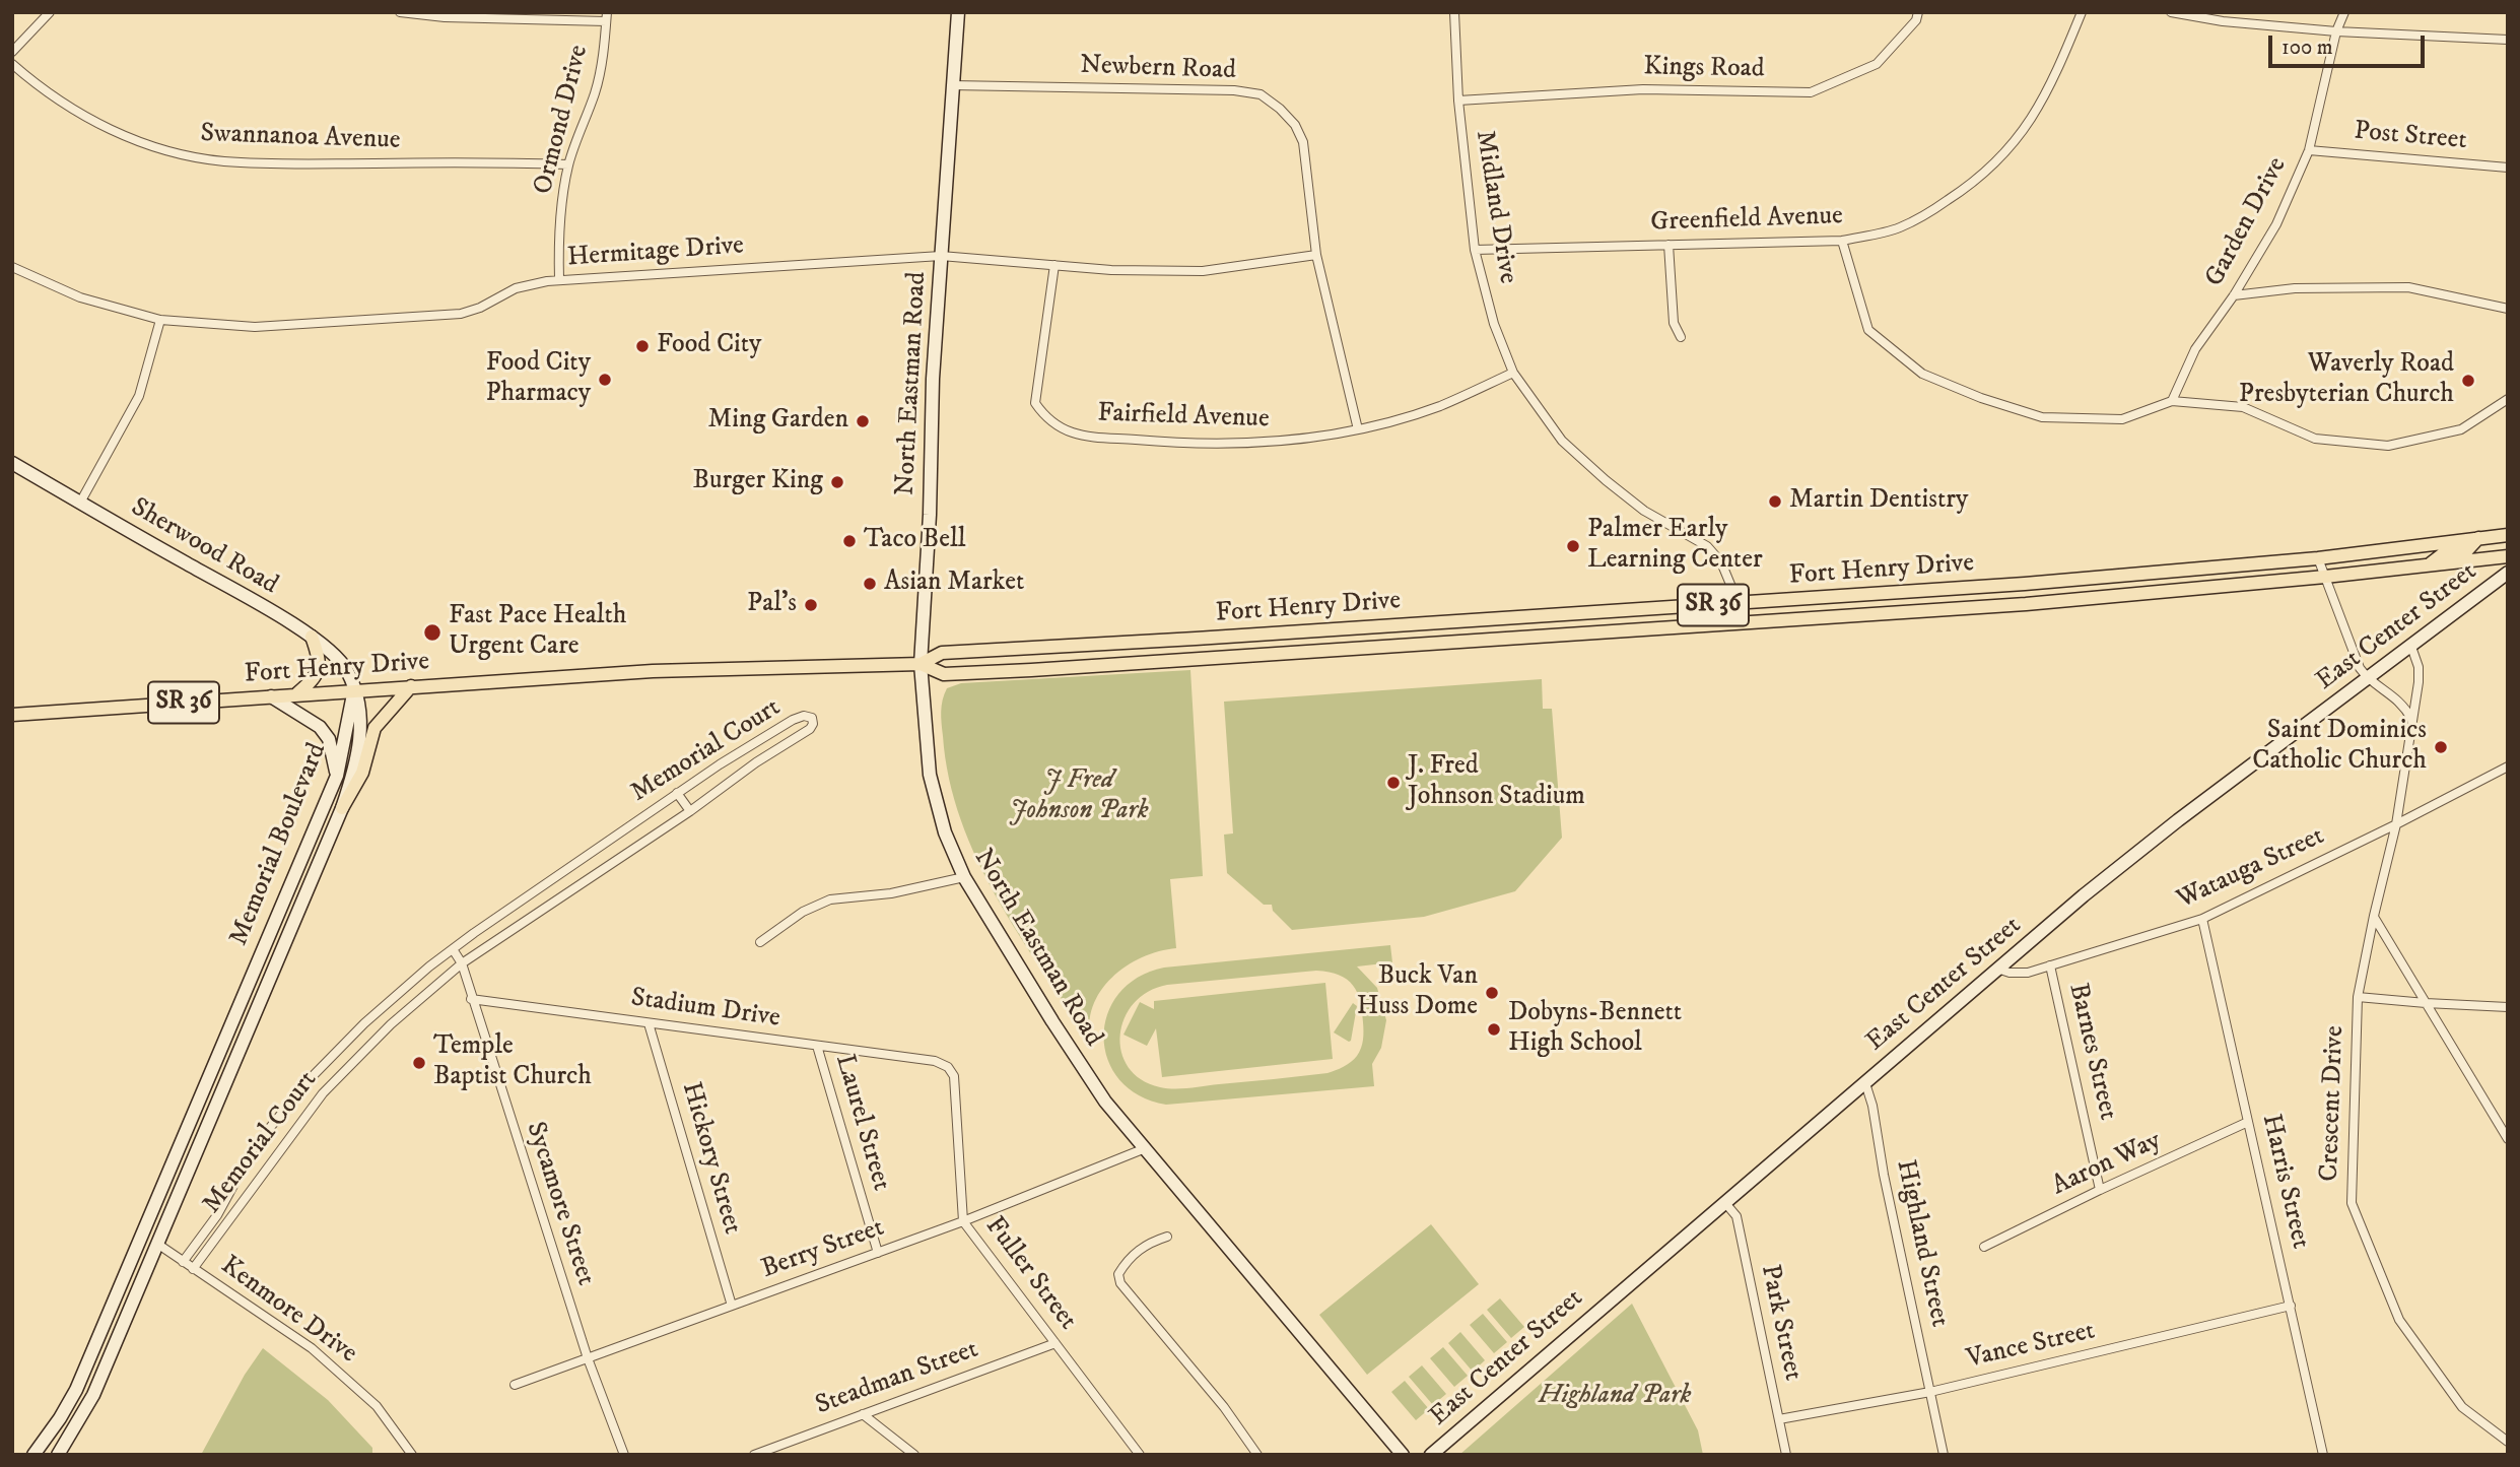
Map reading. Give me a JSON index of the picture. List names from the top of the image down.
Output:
{
  "streets": {
    "main road": [
      "North Eastman Road",
      "Sherwood Road",
      "Fort Henry Drive",
      "SR 36",
      "East Center Street",
      "Memorial Boulevard"
    ],
    "street": [
      "Newbern Road",
      "Kings Road",
      "Ormond Drive",
      "Post Street",
      "Swannanoa Avenue",
      "Midland Drive",
      "Greenfield Avenue",
      "Garden Drive",
      "Hermitage Drive",
      "Fairfield Avenue",
      "Memorial Court",
      "Watauga Street",
      "Stadium Drive",
      "Barnes Street",
      "Crescent Drive",
      "Laurel Street",
      "Hickory Street",
      "Aaron Way",
      "Harris Street",
      "Sycamore Street",
      "Highland Street",
      "Berry Street",
      "Fuller Street",
      "Kenmore Drive",
      "Park Street",
      "Vance Street",
      "Steadman Street"
    ]
  },
  "crossings": [
    ["Newbern Road", "Hermitage Drive"],
    ["Newbern Road", "North Eastman Road"],
    ["Newbern Road", "Fairfield Avenue"],
    ["Kings Road", "Midland Drive"],
    ["Ormond Drive", "Swannanoa Avenue"],
    ["Ormond Drive", "Hermitage Drive"],
    ["Post Street", "Garden Drive"],
    ["Midland Drive", "Greenfield Avenue"],
    ["Midland Drive", "Fairfield Avenue"],
    ["Midland Drive", "Fort Henry Drive"],
    ["Hermitage Drive", "North Eastman Road"],
    ["Hermitage Drive", "Fairfield Avenue"],
    ["North Eastman Road", "Fort Henry Drive"],
    ["North Eastman Road", "Berry Street"],
    ["Sherwood Road", "Fort Henry Drive"],
    ["Sherwood Road", "Memorial Boulevard"],
    ["Fort Henry Drive", "Memorial Boulevard"],
    ["East Center Street", "Watauga Street"],
    ["East Center Street", "Crescent Drive"],
    ["East Center Street", "Highland Street"],
    ["East Center Street", "Park Street"],
    ["Memorial Court", "Sycamore Street"],
    ["Memorial Court", "Kenmore Drive"],
    ["Memorial Boulevard", "Kenmore Drive"],
    ["Watauga Street", "Barnes Street"],
    ["Watauga Street", "Crescent Drive"],
    ["Watauga Street", "Harris Street"],
    ["Stadium Drive", "Laurel Street"],
    ["Stadium Drive", "Hickory Street"],
    ["Stadium Drive", "Sycamore Street"],
    ["Stadium Drive", "Fuller Street"],
    ["Barnes Street", "Aaron Way"],
    ["Laurel Street", "Berry Street"],
    ["Hickory Street", "Berry Street"],
    ["Aaron Way", "Harris Street"],
    ["Harris Street", "Vance Street"],
    ["Sycamore Street", "Berry Street"],
    ["Highland Street", "Vance Street"],
    ["Berry Street", "Fuller Street"],
    ["Fuller Street", "Steadman Street"],
    ["Park Street", "Vance Street"]
  ],
  "parks": ["J Fred Johnson Park", "Highland Park"],
  "places": [
    "Food City",
    "Food City Pharmacy",
    "Waverly Road Presbyterian Church",
    "Ming Garden",
    "Burger King",
    "Martin Dentistry",
    "Taco Bell",
    "Palmer Early Learning Center",
    "Asian Market",
    "Pal's",
    "Fast Pace Health Urgent Care",
    "Saint Dominics Catholic Church",
    "J. Fred Johnson Stadium",
    "Buck Van Huss Dome",
    "Dobyns-Bennett High School",
    "Temple Baptist Church"
  ],
  "scale_bar": "100 m"
}
